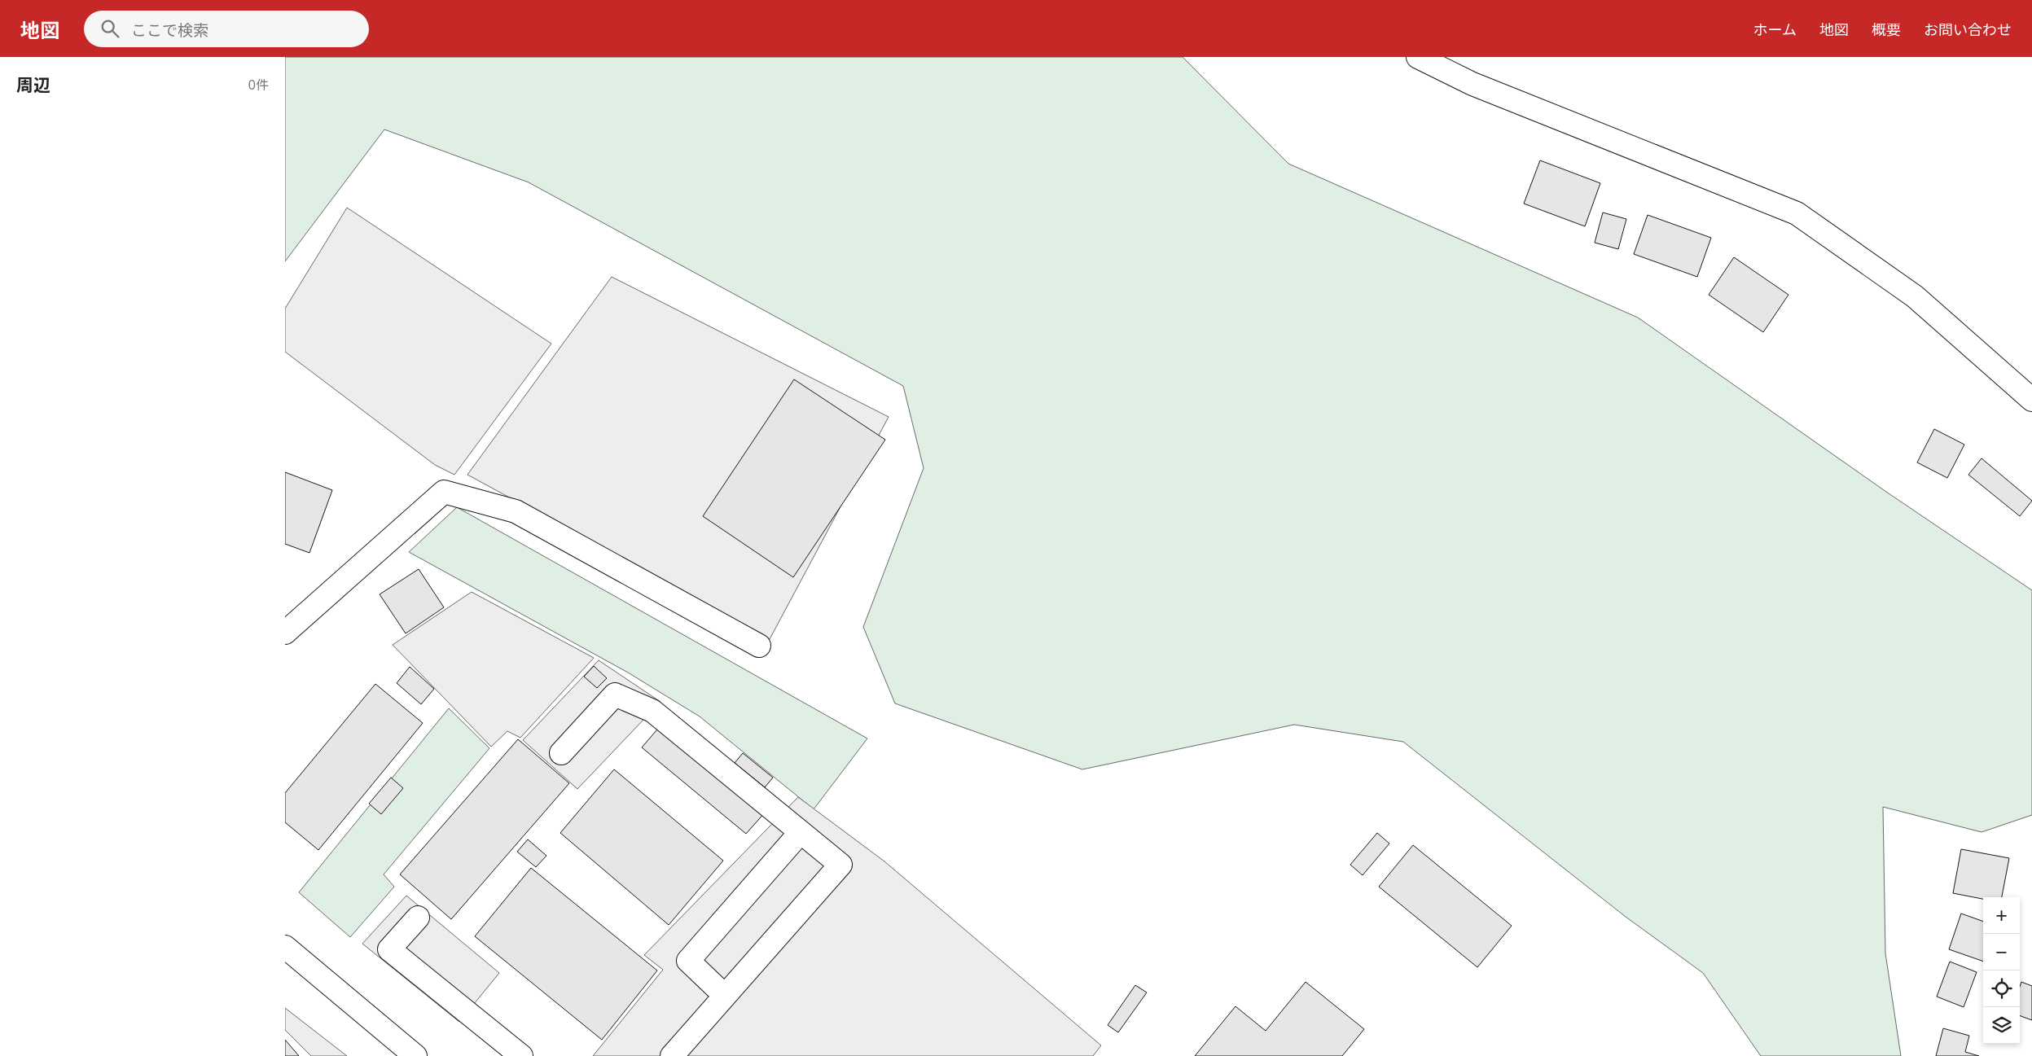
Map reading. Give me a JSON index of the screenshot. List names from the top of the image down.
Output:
{
  "page": {
    "header": "地図",
    "search": "ここで検索",
    "nav": [
      "ホーム",
      "地図",
      "概要",
      "お問い合わせ"
    ],
    "heading": ["周辺", "0件"],
    "map_buttons": ["+", "−"]
  }
}
